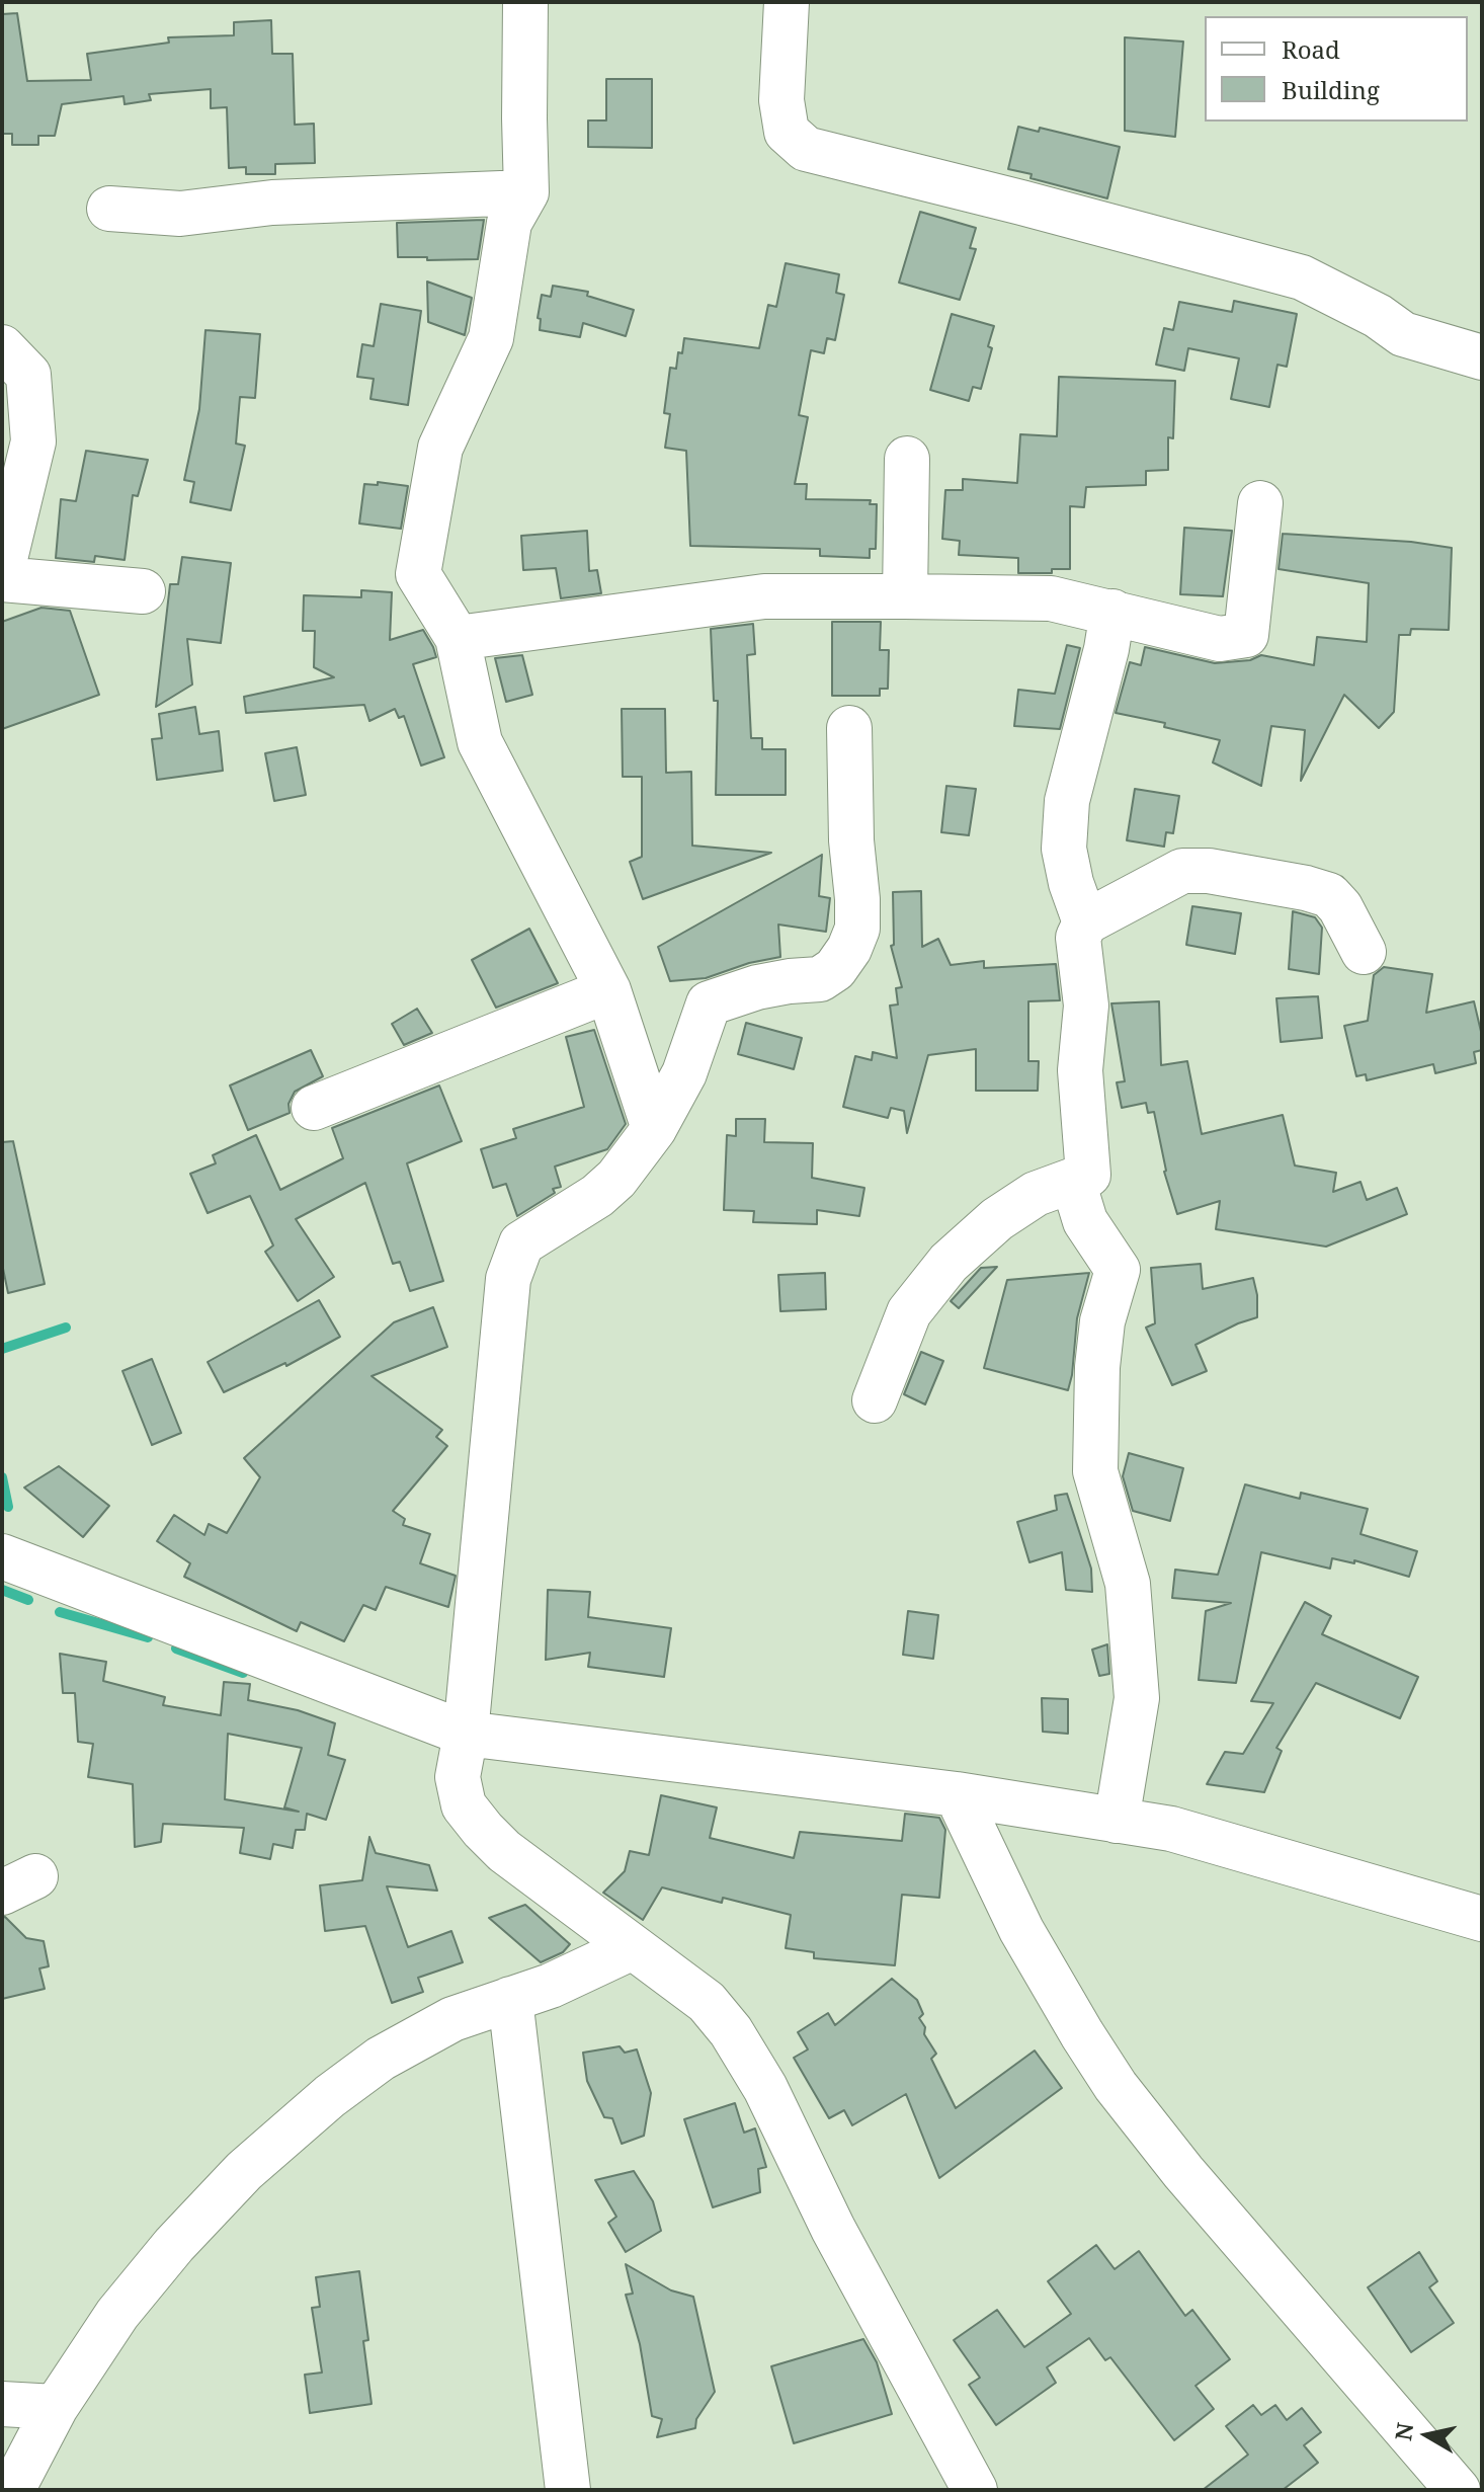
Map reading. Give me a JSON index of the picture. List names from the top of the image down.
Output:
{
  "legend": ["Road", "Building"],
  "north": "left"
}
